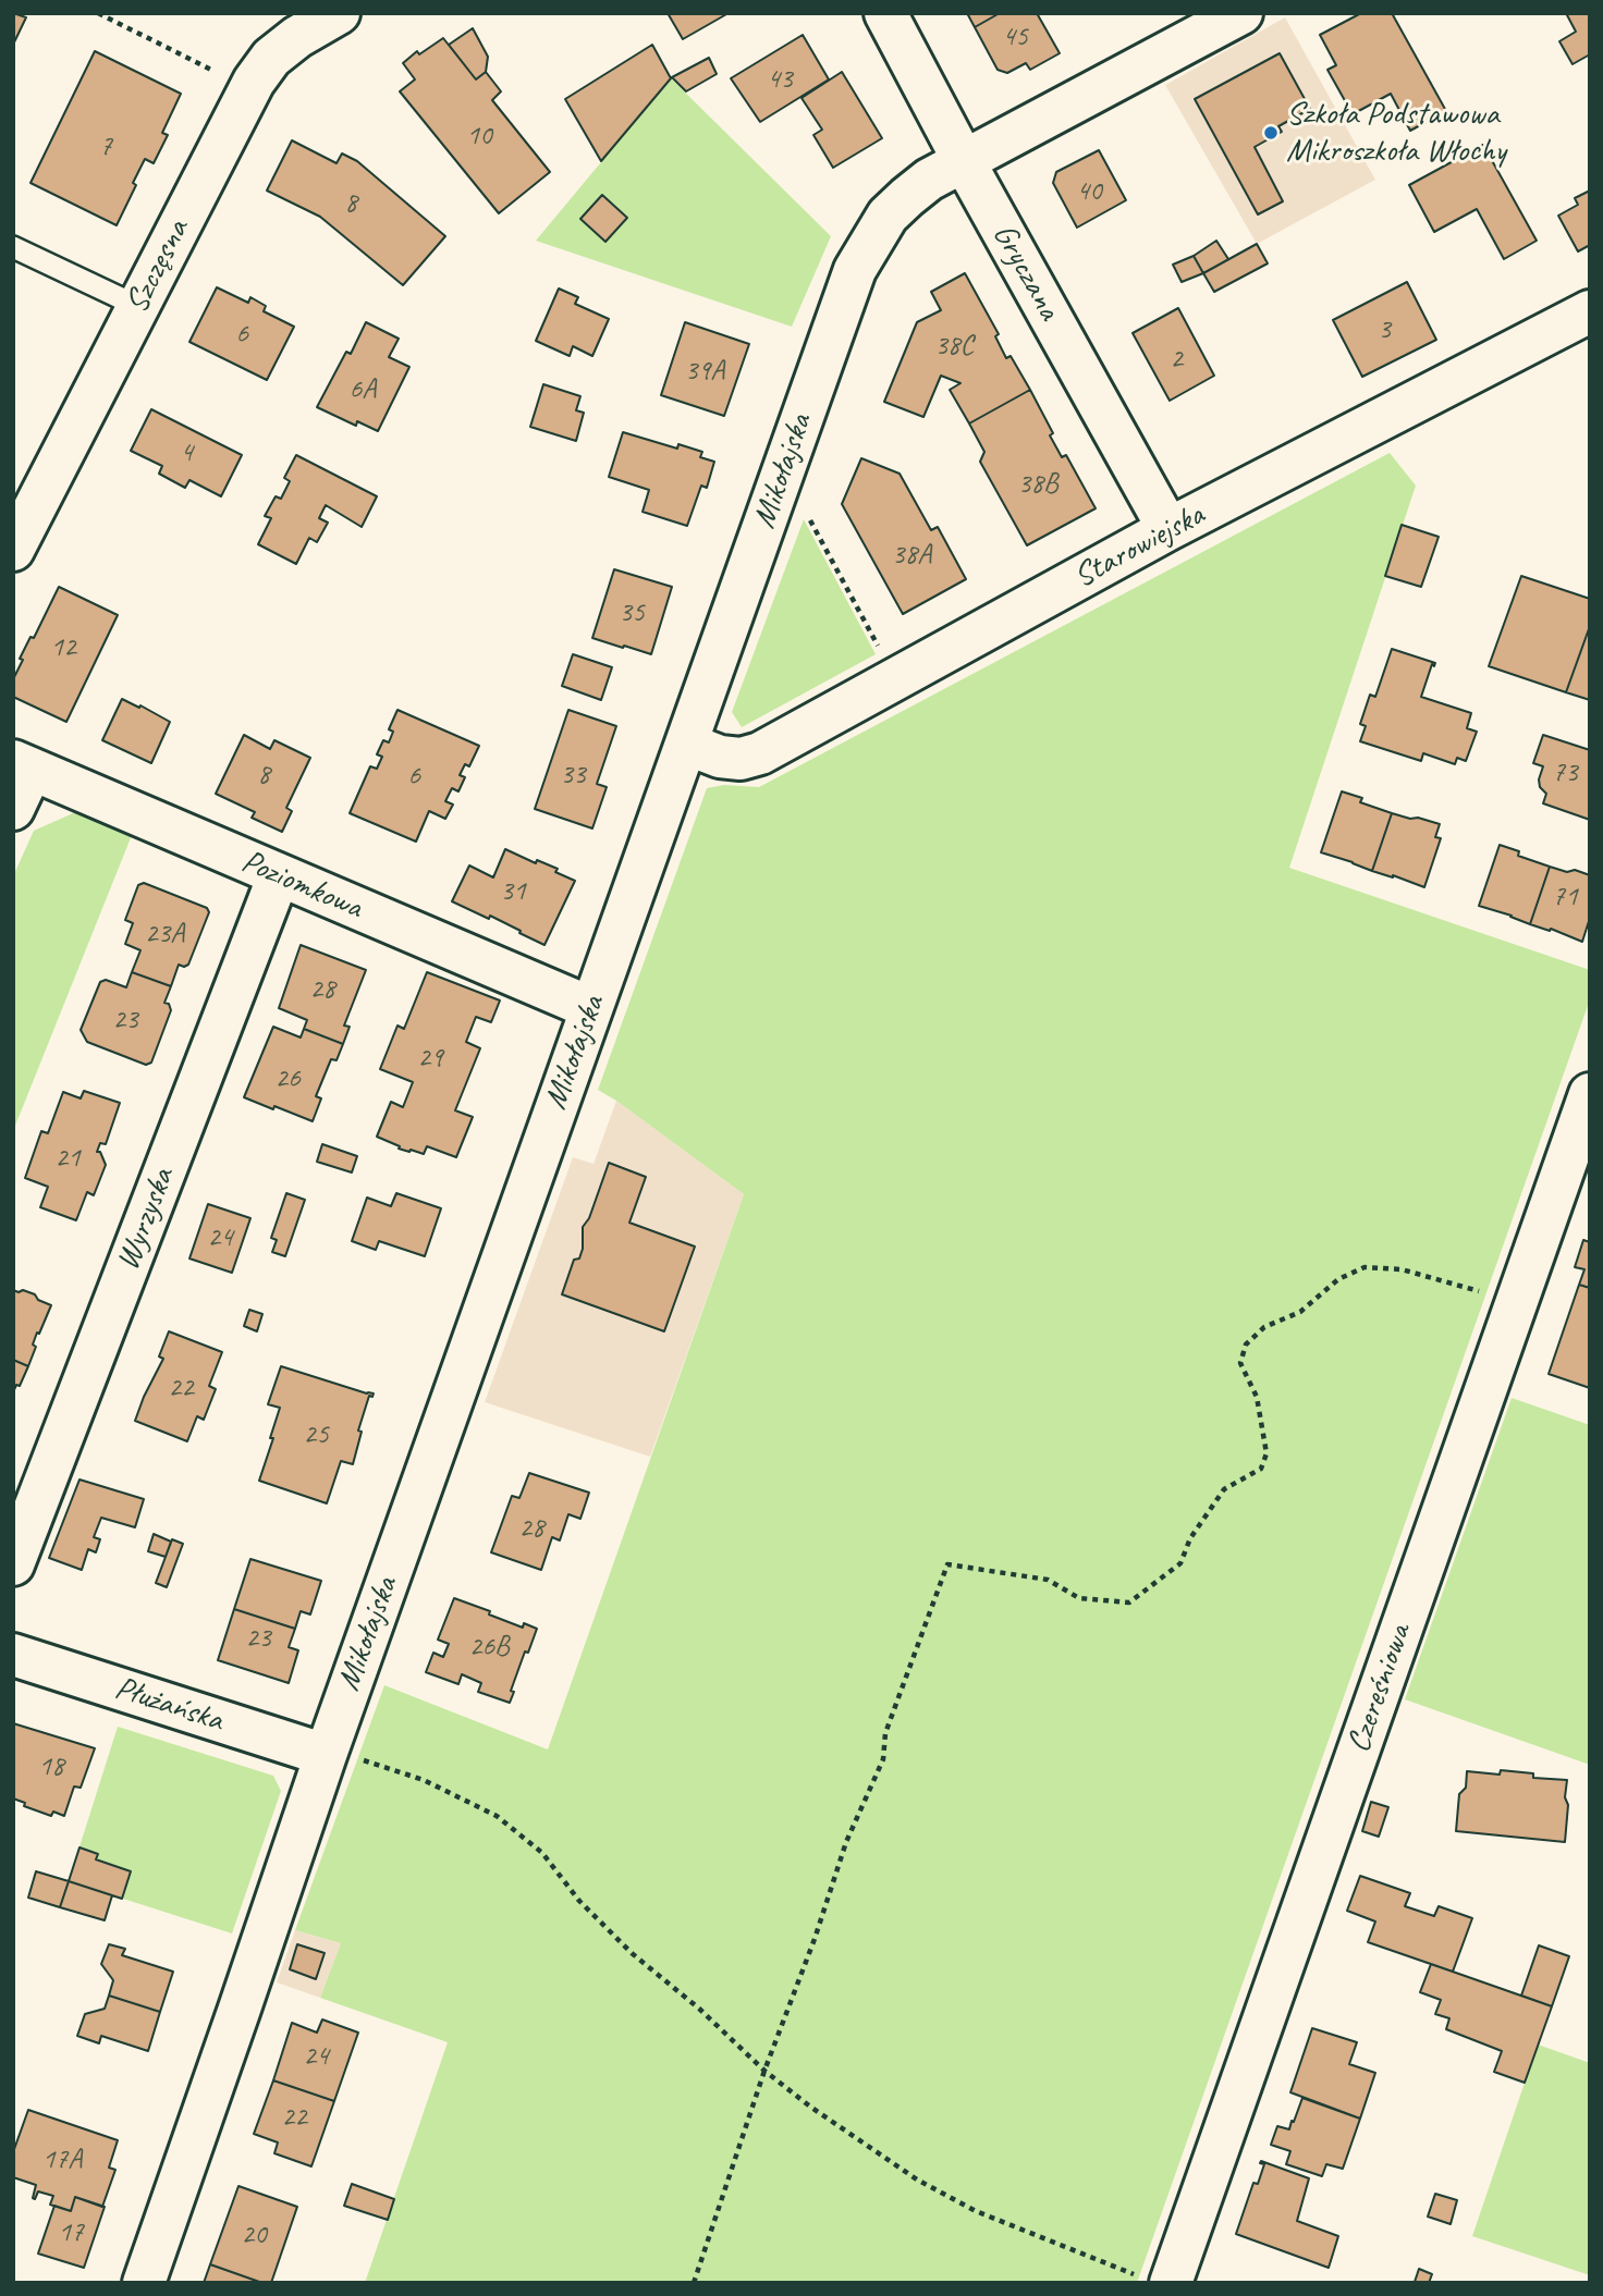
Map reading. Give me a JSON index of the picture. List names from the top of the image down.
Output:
{
  "streets": {
    "street": [
      "Szczęsna",
      "Gryczana",
      "Mikołajska",
      "Starowiejska",
      "Poziomkowa",
      "Wyrzyska",
      "Czereśniowa",
      "Płużańska"
    ]
  },
  "crossings": [
    ["Gryczana", "Mikołajska"],
    ["Gryczana", "Starowiejska"],
    ["Mikołajska", "Starowiejska"],
    ["Mikołajska", "Poziomkowa"],
    ["Mikołajska", "Płużańska"],
    ["Poziomkowa", "Wyrzyska"]
  ],
  "places": ["Szkoła Podstawowa Mikroszkoła Włochy"],
  "house_numbers": [
    "45",
    "43",
    "10",
    "7",
    "40",
    "8",
    "3",
    "6",
    "38C",
    "2",
    "39A",
    "6A",
    "4",
    "38B",
    "38A",
    "35",
    "12",
    "73",
    "8",
    "33",
    "6",
    "31",
    "71",
    "23A",
    "28",
    "23",
    "29",
    "26",
    "21",
    "24",
    "22",
    "25",
    "28",
    "23",
    "26B",
    "18",
    "24",
    "22",
    "17A",
    "17",
    "20"
  ]
}
